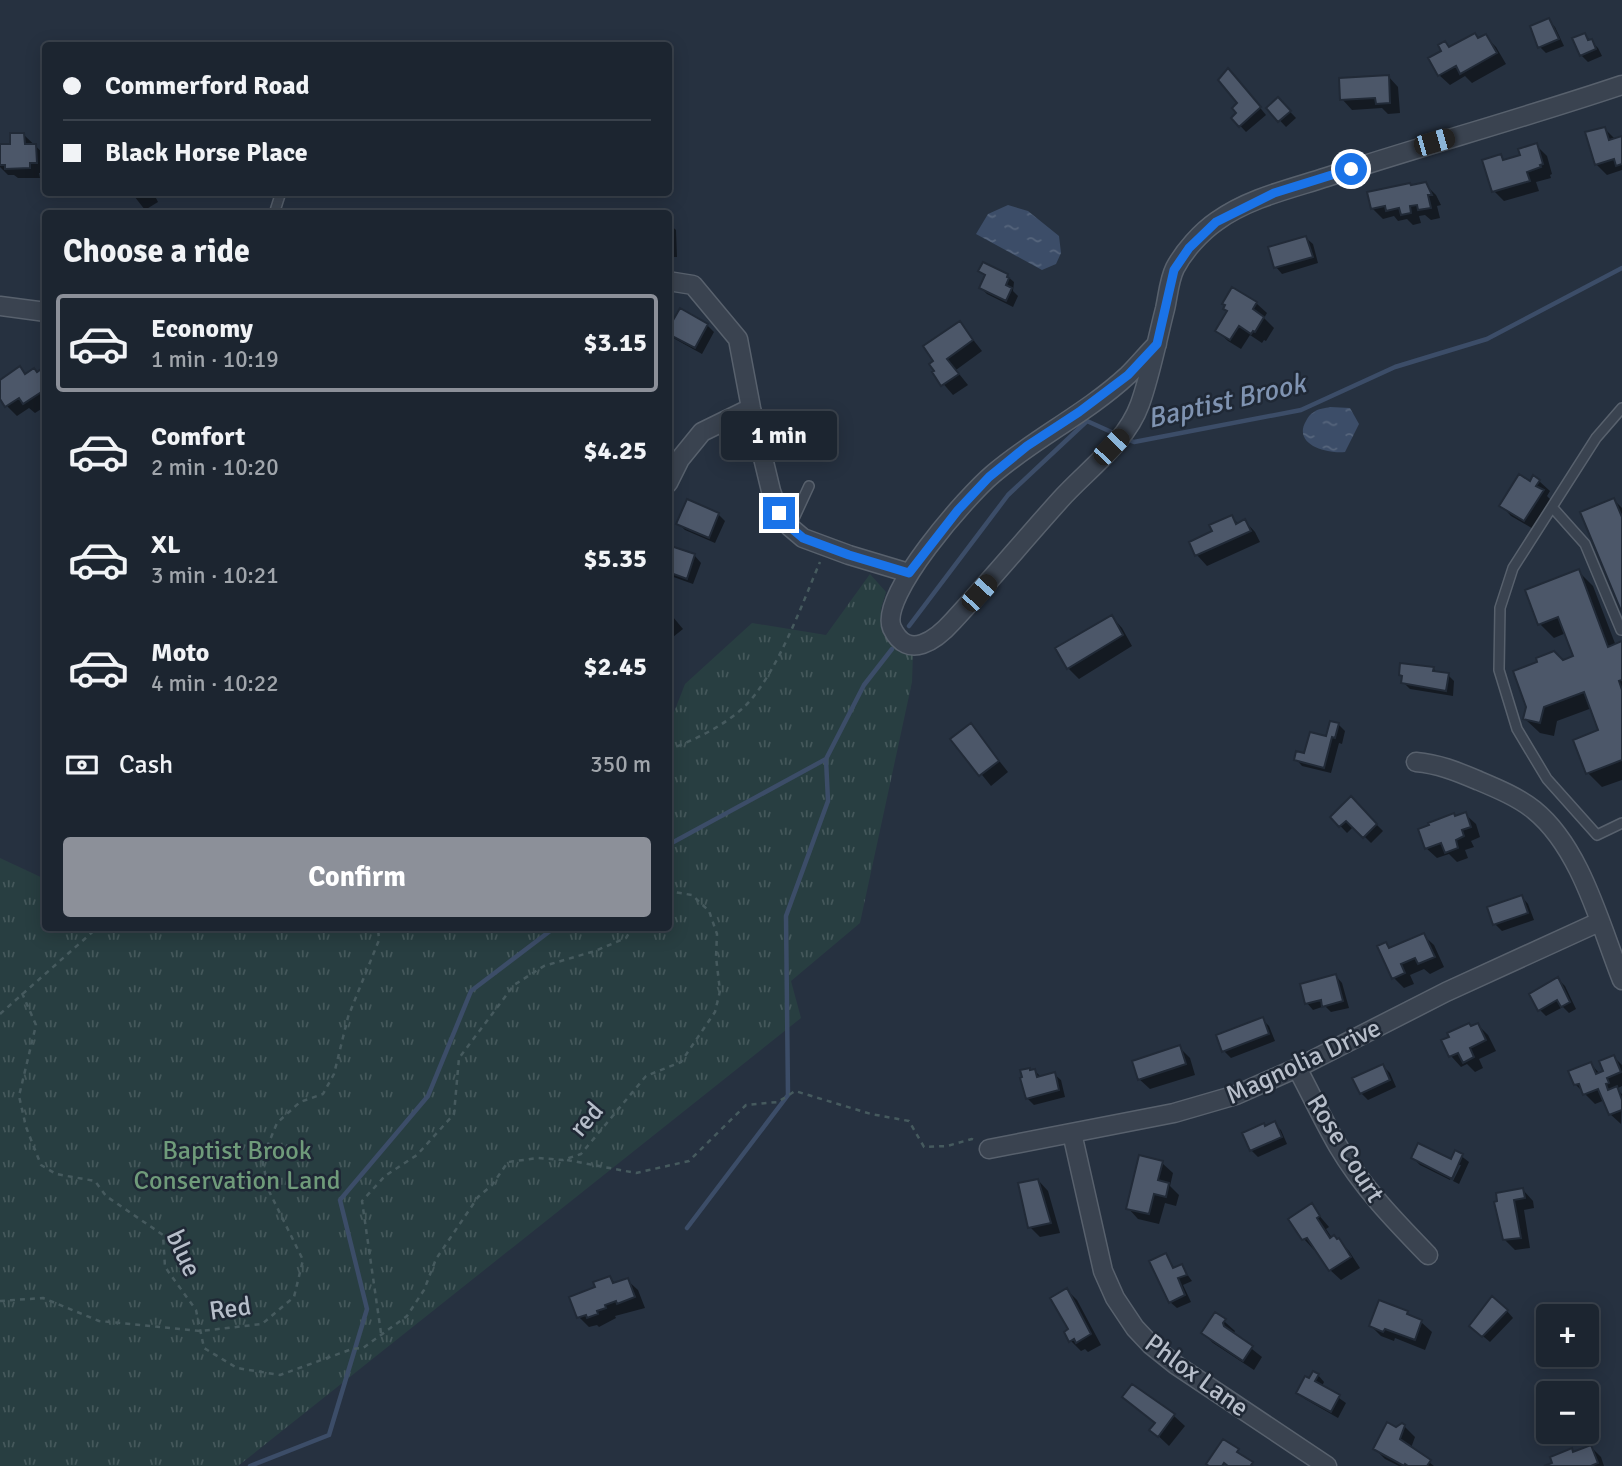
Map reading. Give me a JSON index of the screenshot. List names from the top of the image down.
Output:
{
  "streets": {
    "street": ["Magnolia Drive", "Rose Court", "Phlox Lane"],
    "path": ["red", "blue", "Red"]
  },
  "crossings": [
    ["Magnolia Drive", "Rose Court"],
    ["Magnolia Drive", "Phlox Lane"],
    ["red", "blue"],
    ["blue", "Red"]
  ],
  "water": ["Baptist Brook"],
  "parks": ["Baptist Brook Conservation Land"],
  "page": {
    "banner": ["Commerford Road", "Black Horse Place"],
    "heading": "Choose a ride",
    "list": [
      {
        "name": "Economy",
        "note": "1 min · 10:19",
        "value": "$3.15"
      },
      {
        "name": "Comfort",
        "note": "2 min · 10:20",
        "value": "$4.25"
      },
      {
        "name": "XL",
        "note": "3 min · 10:21",
        "value": "$5.35"
      },
      {
        "name": "Moto",
        "note": "4 min · 10:22",
        "value": "$2.45"
      }
    ],
    "bubble": "1 min",
    "pay": ["Cash", "350 m"],
    "buttons": "Confirm",
    "map_buttons": ["+", "−"]
  }
}
